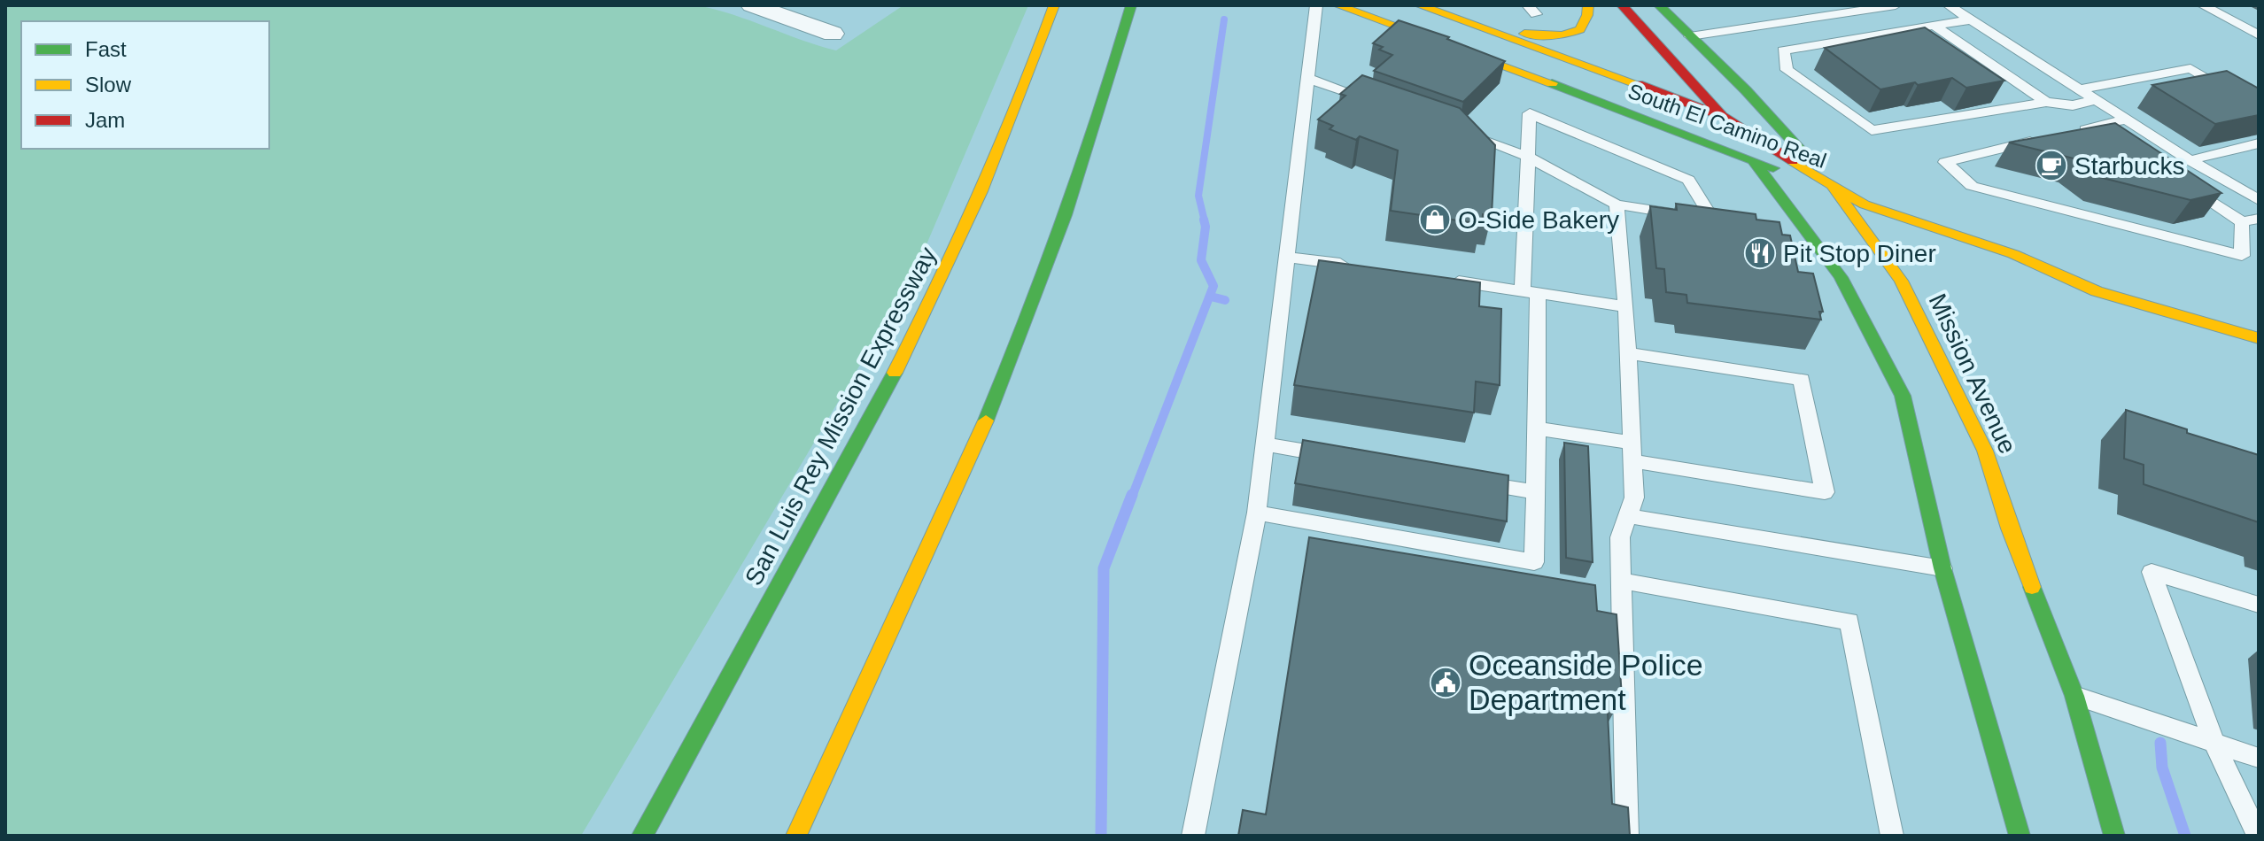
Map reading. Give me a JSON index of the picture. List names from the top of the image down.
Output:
{
  "streets": {
    "main road": ["South El Camino Real", "Mission Avenue", "San Luis Rey Mission Expressway"]
  },
  "crossings": [
    ["South El Camino Real", "Mission Avenue"]
  ],
  "places": {
    "cafe": ["Starbucks"],
    "shop": ["O-Side Bakery"],
    "restaurant": ["Pit Stop Diner"],
    "public building": ["Oceanside Police Department"]
  },
  "legend": ["Fast", "Slow", "Jam"]
}
